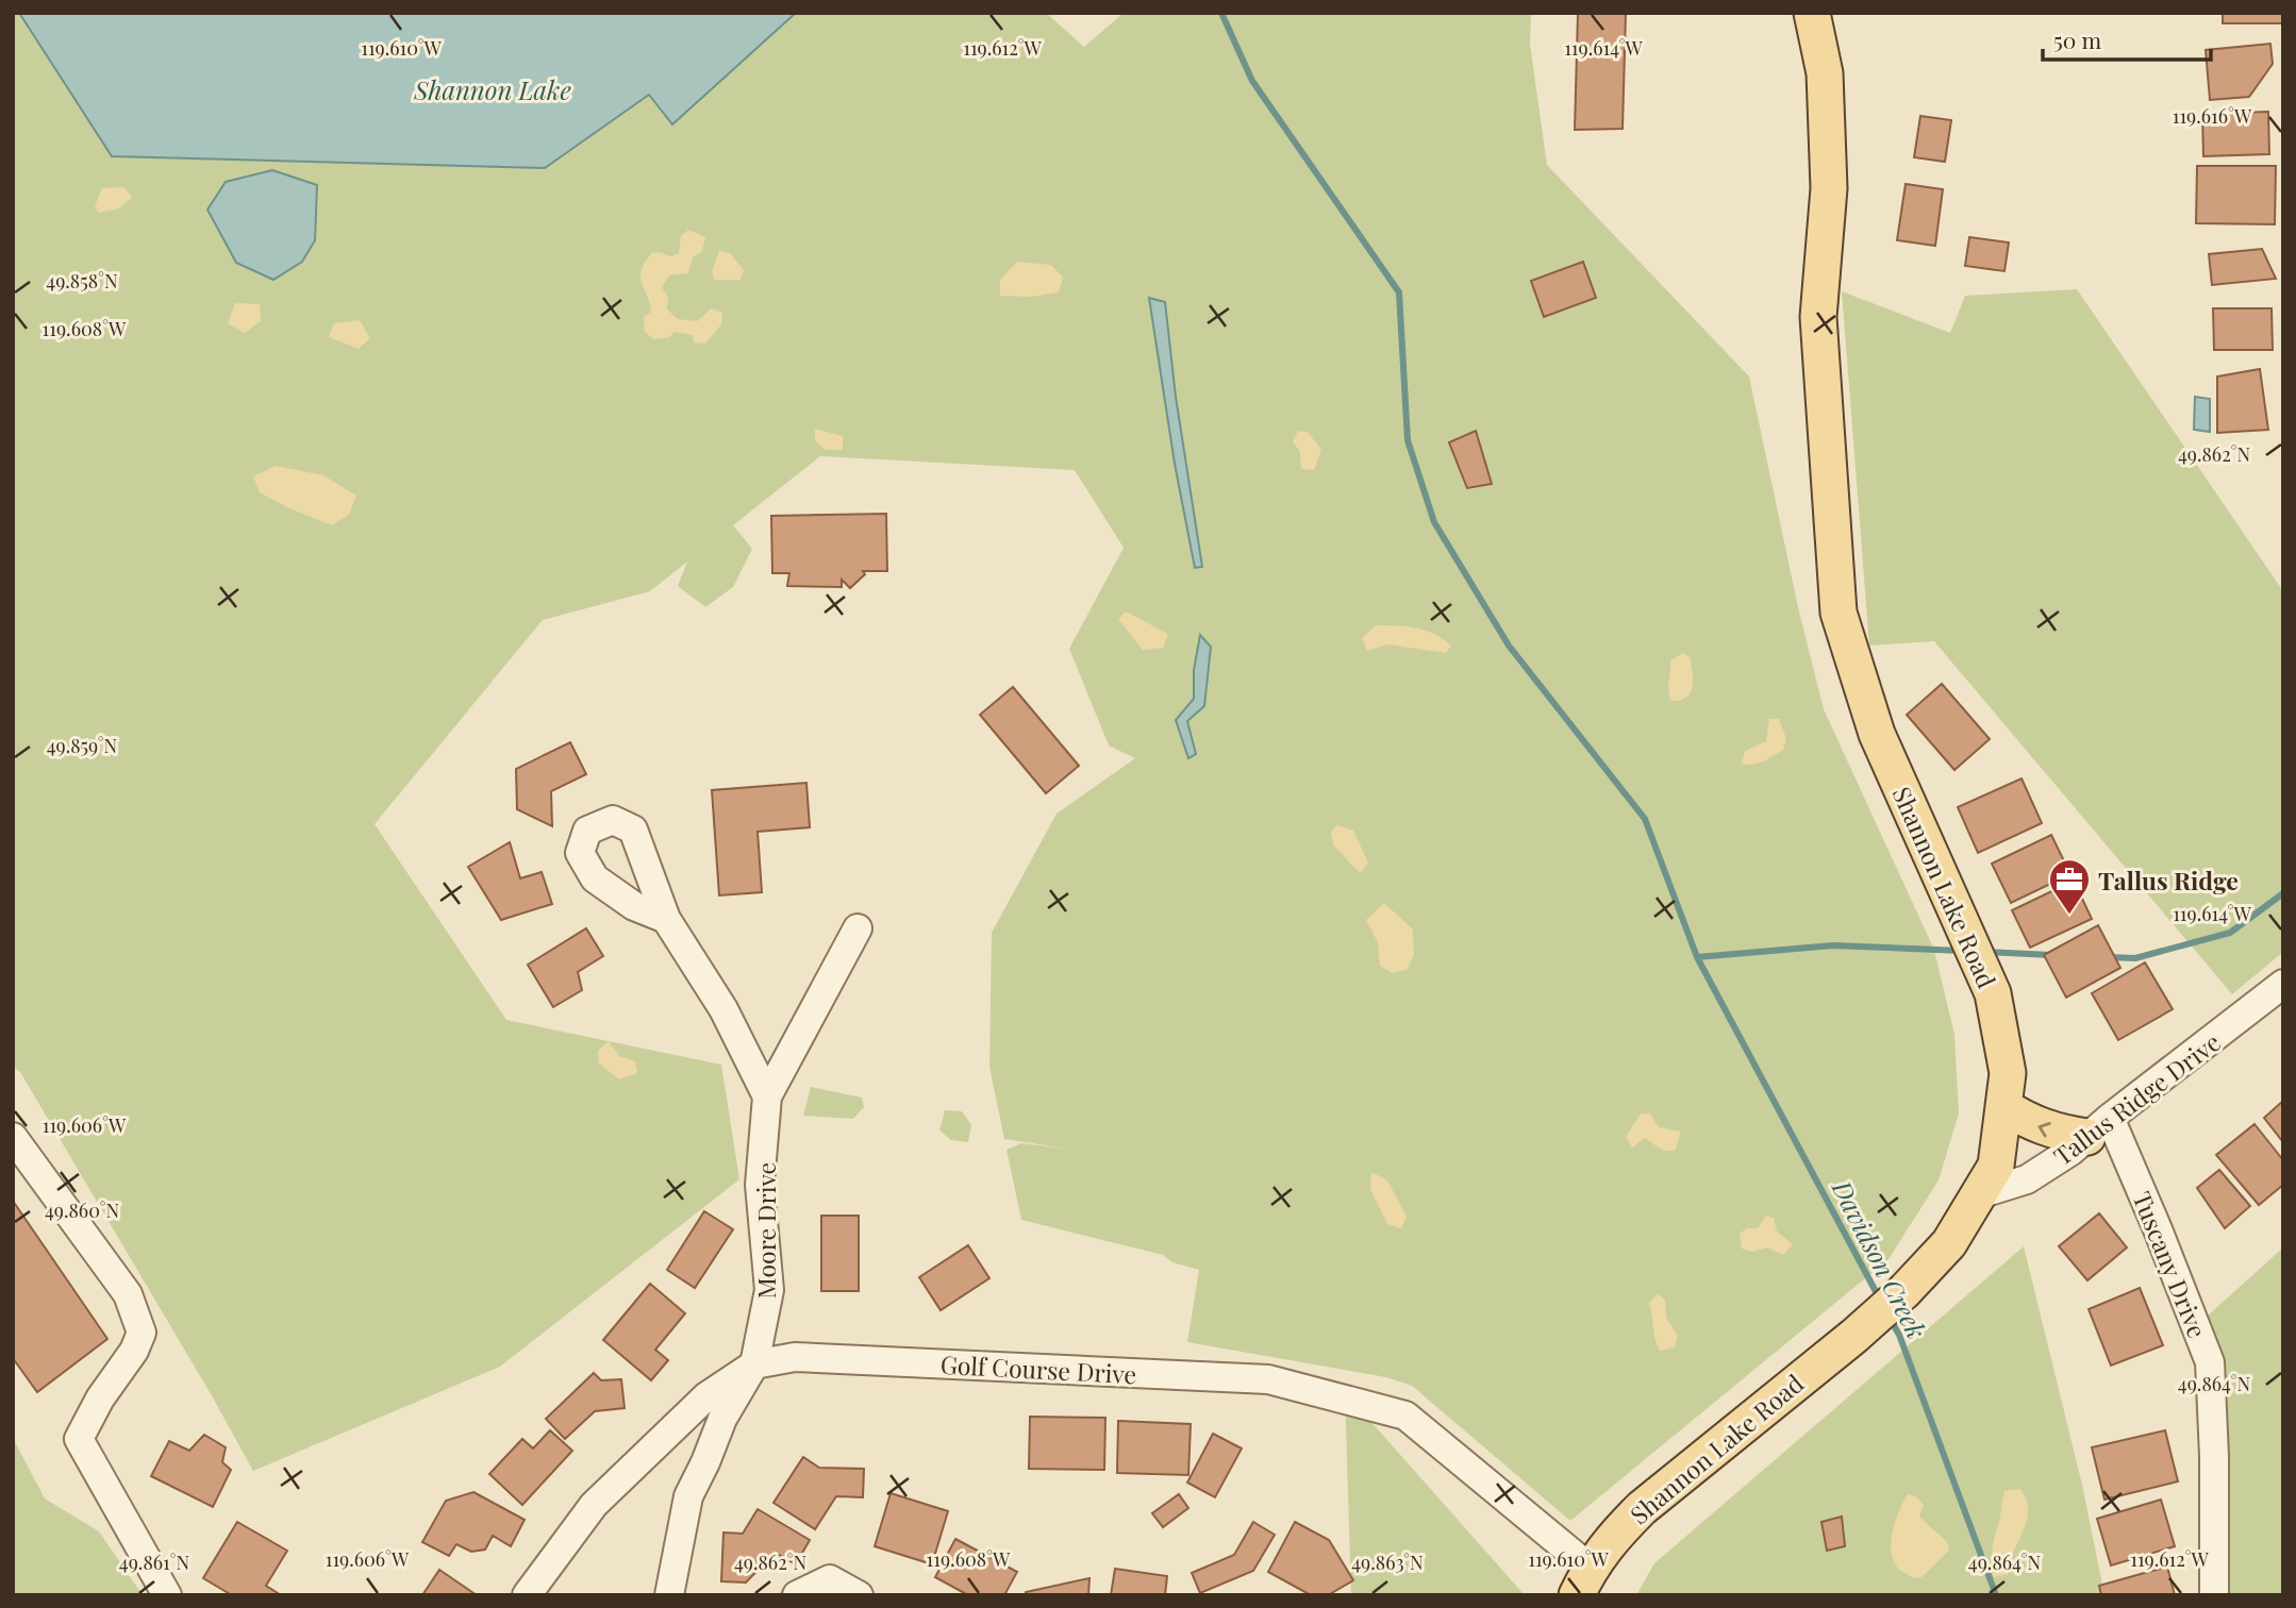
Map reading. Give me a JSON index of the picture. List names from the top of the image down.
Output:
{
  "streets": {
    "main road": ["Shannon Lake Road"],
    "street": [
      "Tallus Ridge Drive",
      "Moore Drive",
      "Tuscany Drive",
      "Golf Course Drive"
    ]
  },
  "crossings": [
    ["Shannon Lake Road", "Tallus Ridge Drive"],
    ["Shannon Lake Road", "Golf Course Drive"],
    ["Tallus Ridge Drive", "Tuscany Drive"],
    ["Moore Drive", "Golf Course Drive"]
  ],
  "water": ["Shannon Lake", "Davidson Creek"],
  "places": {
    "office": ["Tallus Ridge"]
  },
  "scale_bar": "50 m",
  "coordinates": [
    "119.610°W",
    "119.612°W",
    "119.614°W",
    "119.616°W",
    "49.858°N",
    "119.608°W",
    "49.862°N",
    "49.859°N",
    "119.606°W",
    "49.860°N",
    "49.864°N",
    "49.861°N",
    "49.863°N"
  ]
}
